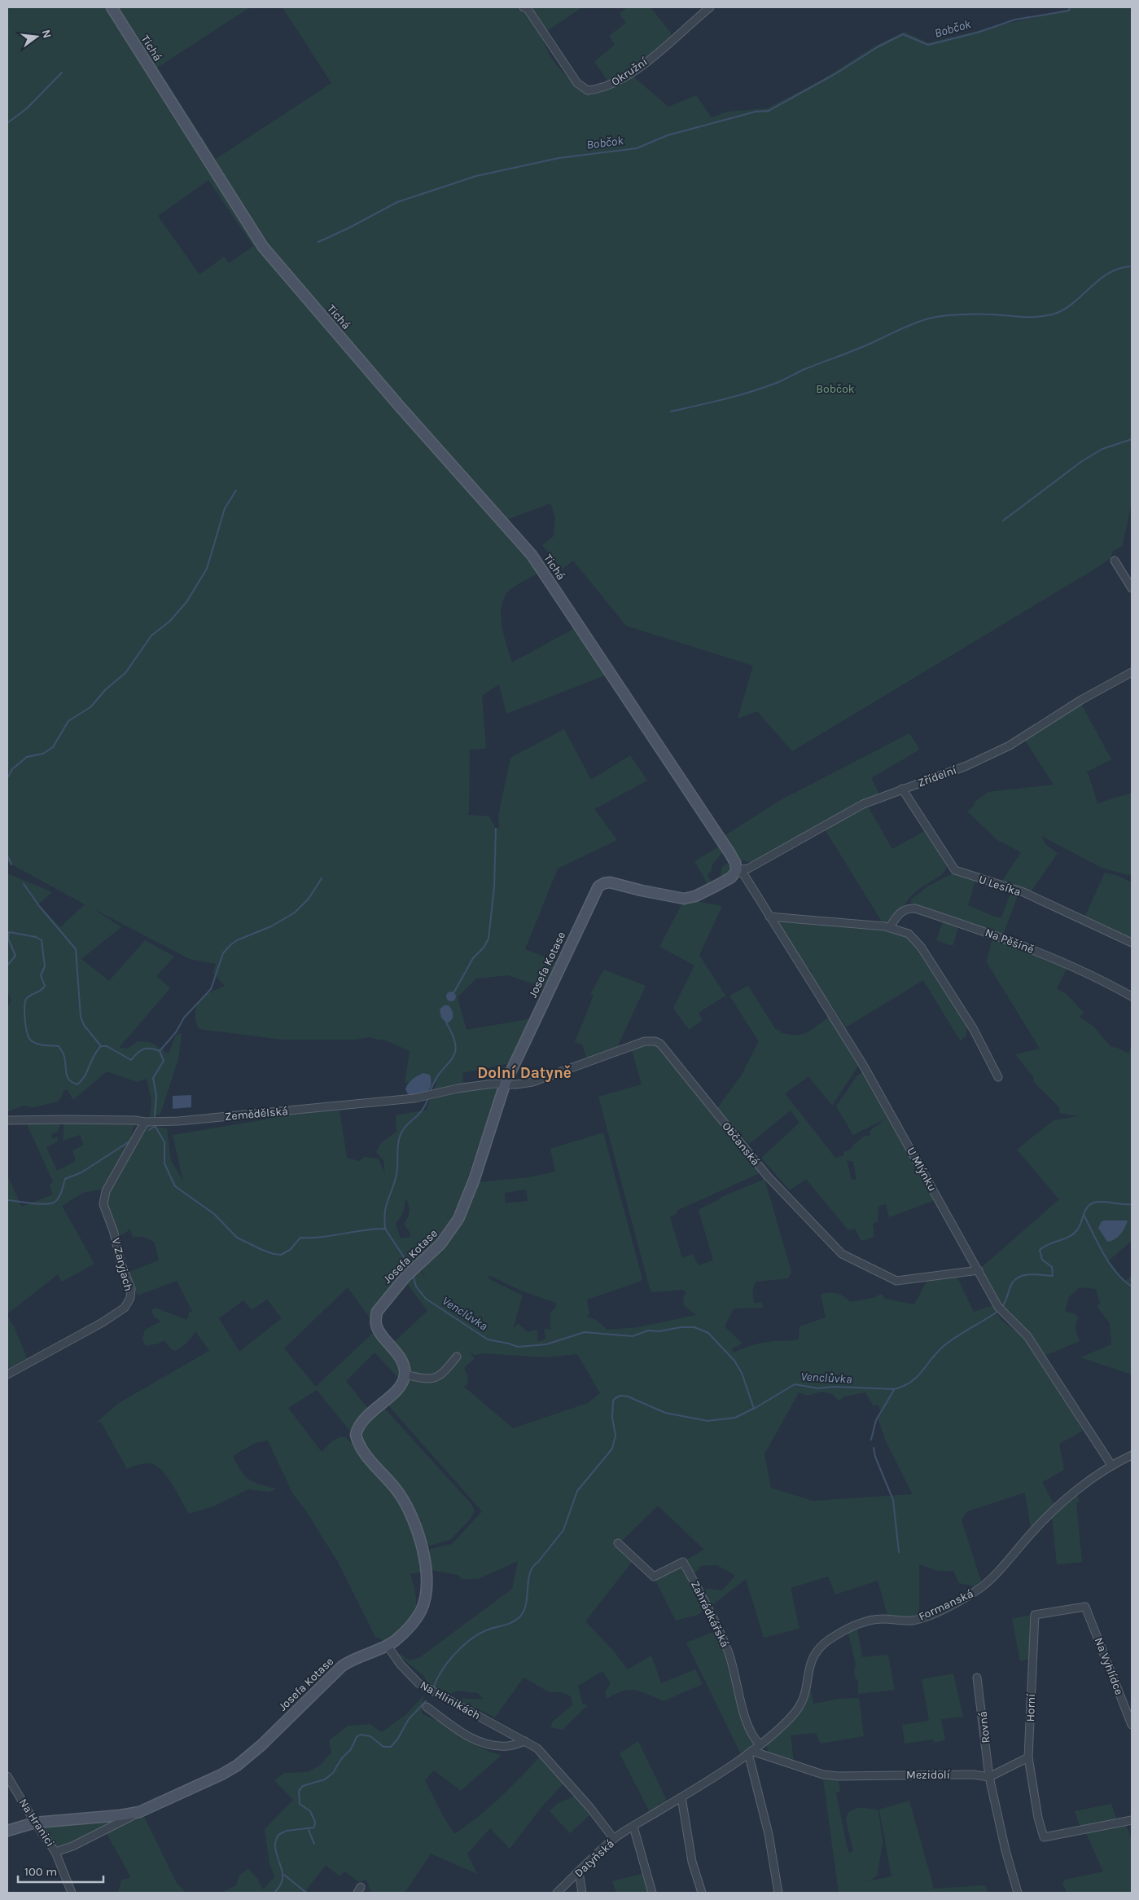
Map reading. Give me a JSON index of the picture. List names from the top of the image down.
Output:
{
  "streets": {
    "street": [
      "Tichá",
      "Okružní",
      "Zřídelní",
      "U Lesíka",
      "Na Pěšině",
      "Josefa Kotase",
      "Zemědělská",
      "Občanská",
      "U Mlýnku",
      "V Zaryjach",
      "Formanská",
      "Zahrádkářská",
      "Na Vyhlídce",
      "Na Hlinikách",
      "Horní",
      "Rovná",
      "Mezidolí",
      "Na Hranici",
      "Datyňská"
    ]
  },
  "crossings": [
    ["Tichá", "Zřídelní"],
    ["Tichá", "Josefa Kotase"],
    ["Tichá", "U Mlýnku"],
    ["Zřídelní", "U Lesíka"],
    ["Zřídelní", "Josefa Kotase"],
    ["Zřídelní", "U Mlýnku"],
    ["Josefa Kotase", "Zemědělská"],
    ["Josefa Kotase", "Občanská"],
    ["Josefa Kotase", "U Mlýnku"],
    ["Josefa Kotase", "Na Hlinikách"],
    ["Josefa Kotase", "Na Hranici"],
    ["Zemědělská", "Občanská"],
    ["Zemědělská", "V Zaryjach"],
    ["Občanská", "U Mlýnku"],
    ["U Mlýnku", "Formanská"],
    ["Formanská", "Zahrádkářská"],
    ["Formanská", "Mezidolí"],
    ["Formanská", "Datyňská"],
    ["Na Vyhlídce", "Horní"],
    ["Na Hlinikách", "Datyňská"],
    ["Rovná", "Mezidolí"],
    ["Mezidolí", "Datyňská"]
  ],
  "districts": ["Dolní Datyně"],
  "water": ["Bobčok", "Venclůvka"],
  "parks": ["Bobčok"],
  "scale_bar": "100 m",
  "north": "right"
}
